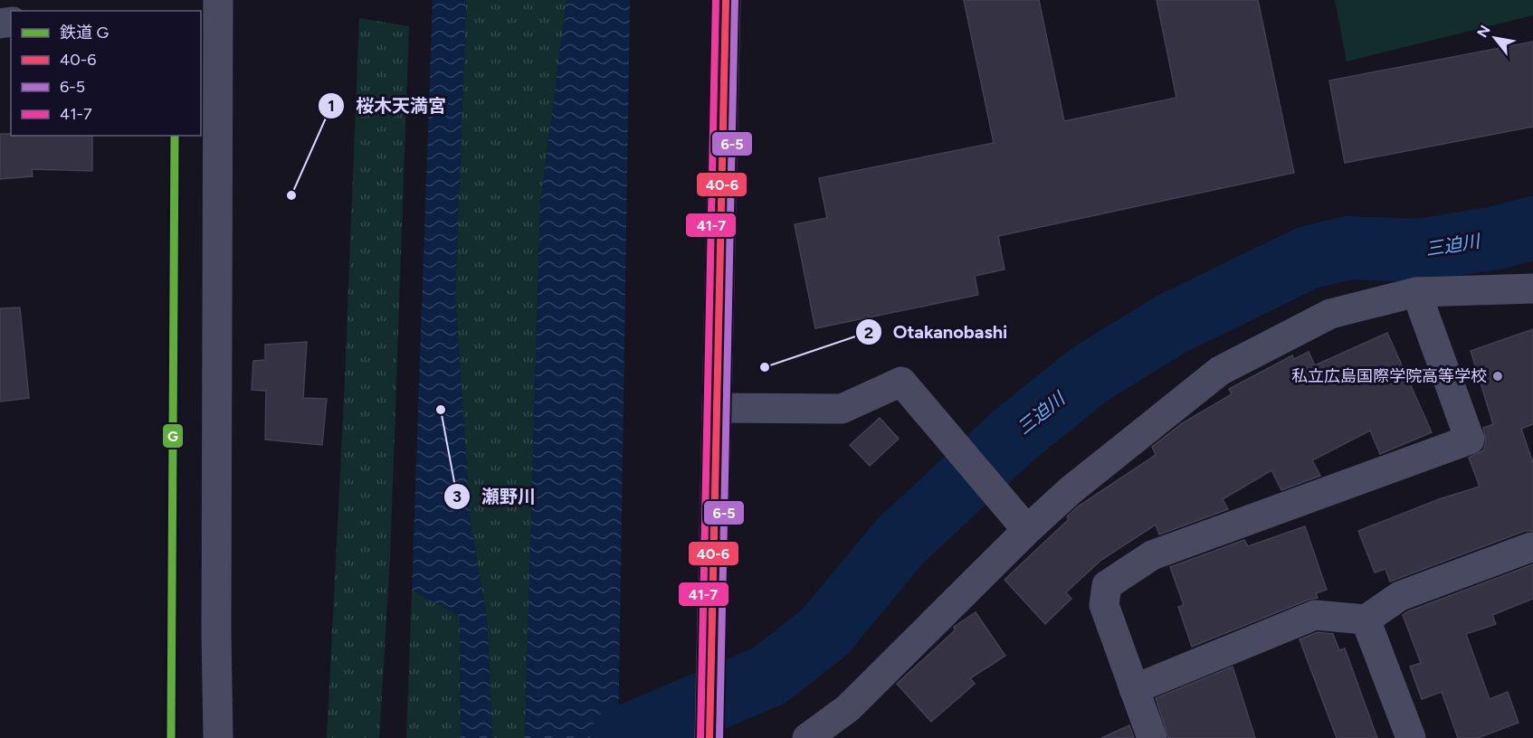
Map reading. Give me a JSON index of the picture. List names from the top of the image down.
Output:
{
  "water": ["三迫川"],
  "places": [
    "桜木天満宮",
    "Otakanobashi",
    "私立広島国際学院高等学校",
    "瀬野川"
  ],
  "lines": [
    "transit line 40-6",
    "transit line 6-5",
    "transit line 41-7",
    "rail line G"
  ],
  "legend": [
    "鉄道 G",
    "40-6",
    "6-5",
    "41-7"
  ],
  "north": "top left"
}
